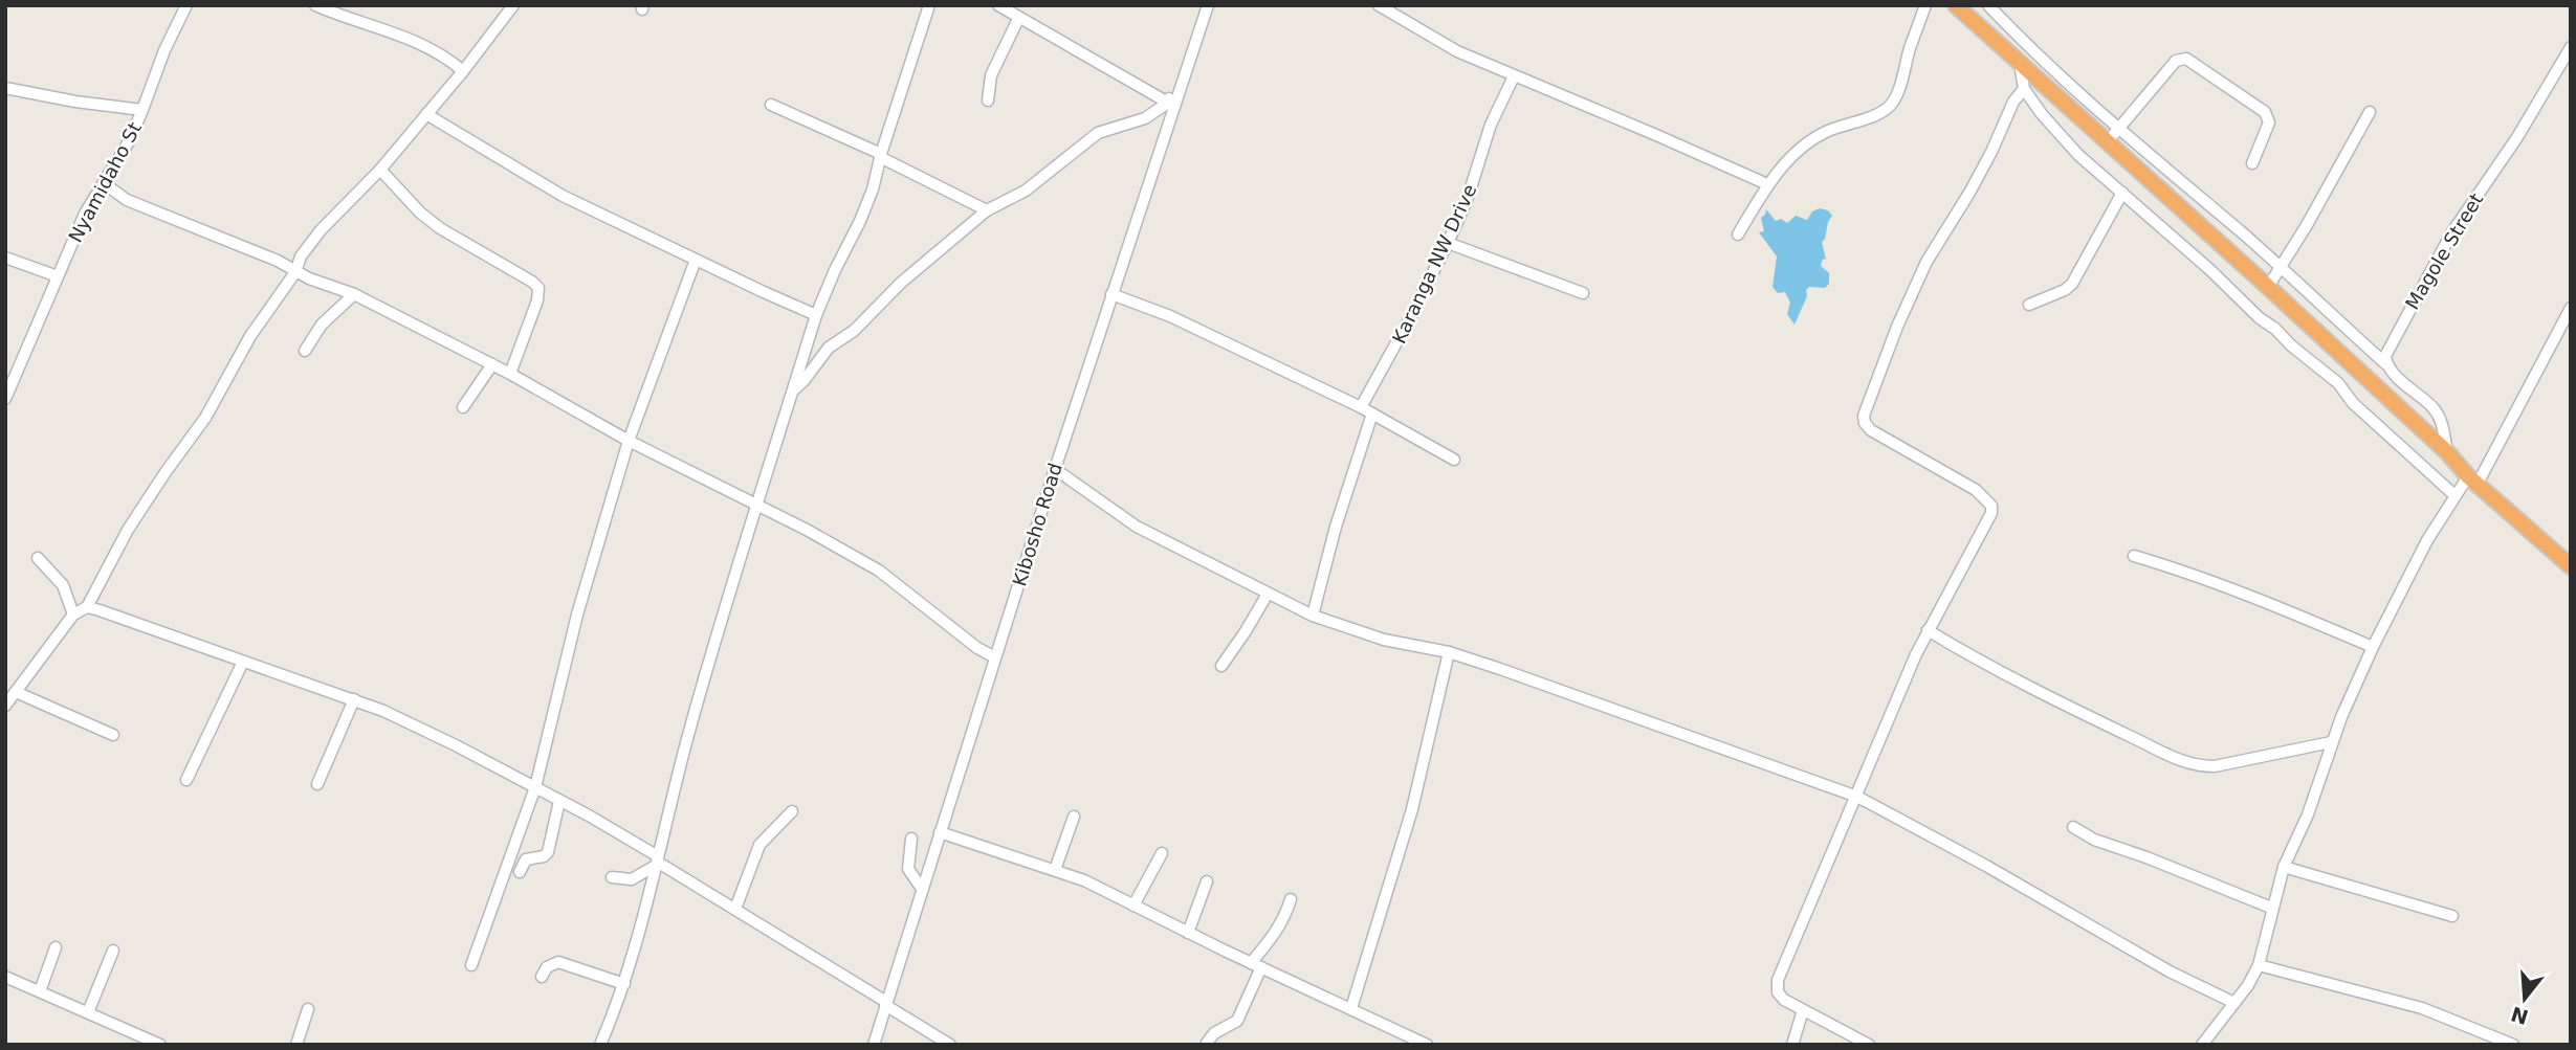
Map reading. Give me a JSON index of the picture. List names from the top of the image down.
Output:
{
  "streets": {
    "street": [
      "Nyamidaho St",
      "Magole Street",
      "Karanga NW Drive",
      "Kibosho Road"
    ]
  },
  "north": "bottom"
}
